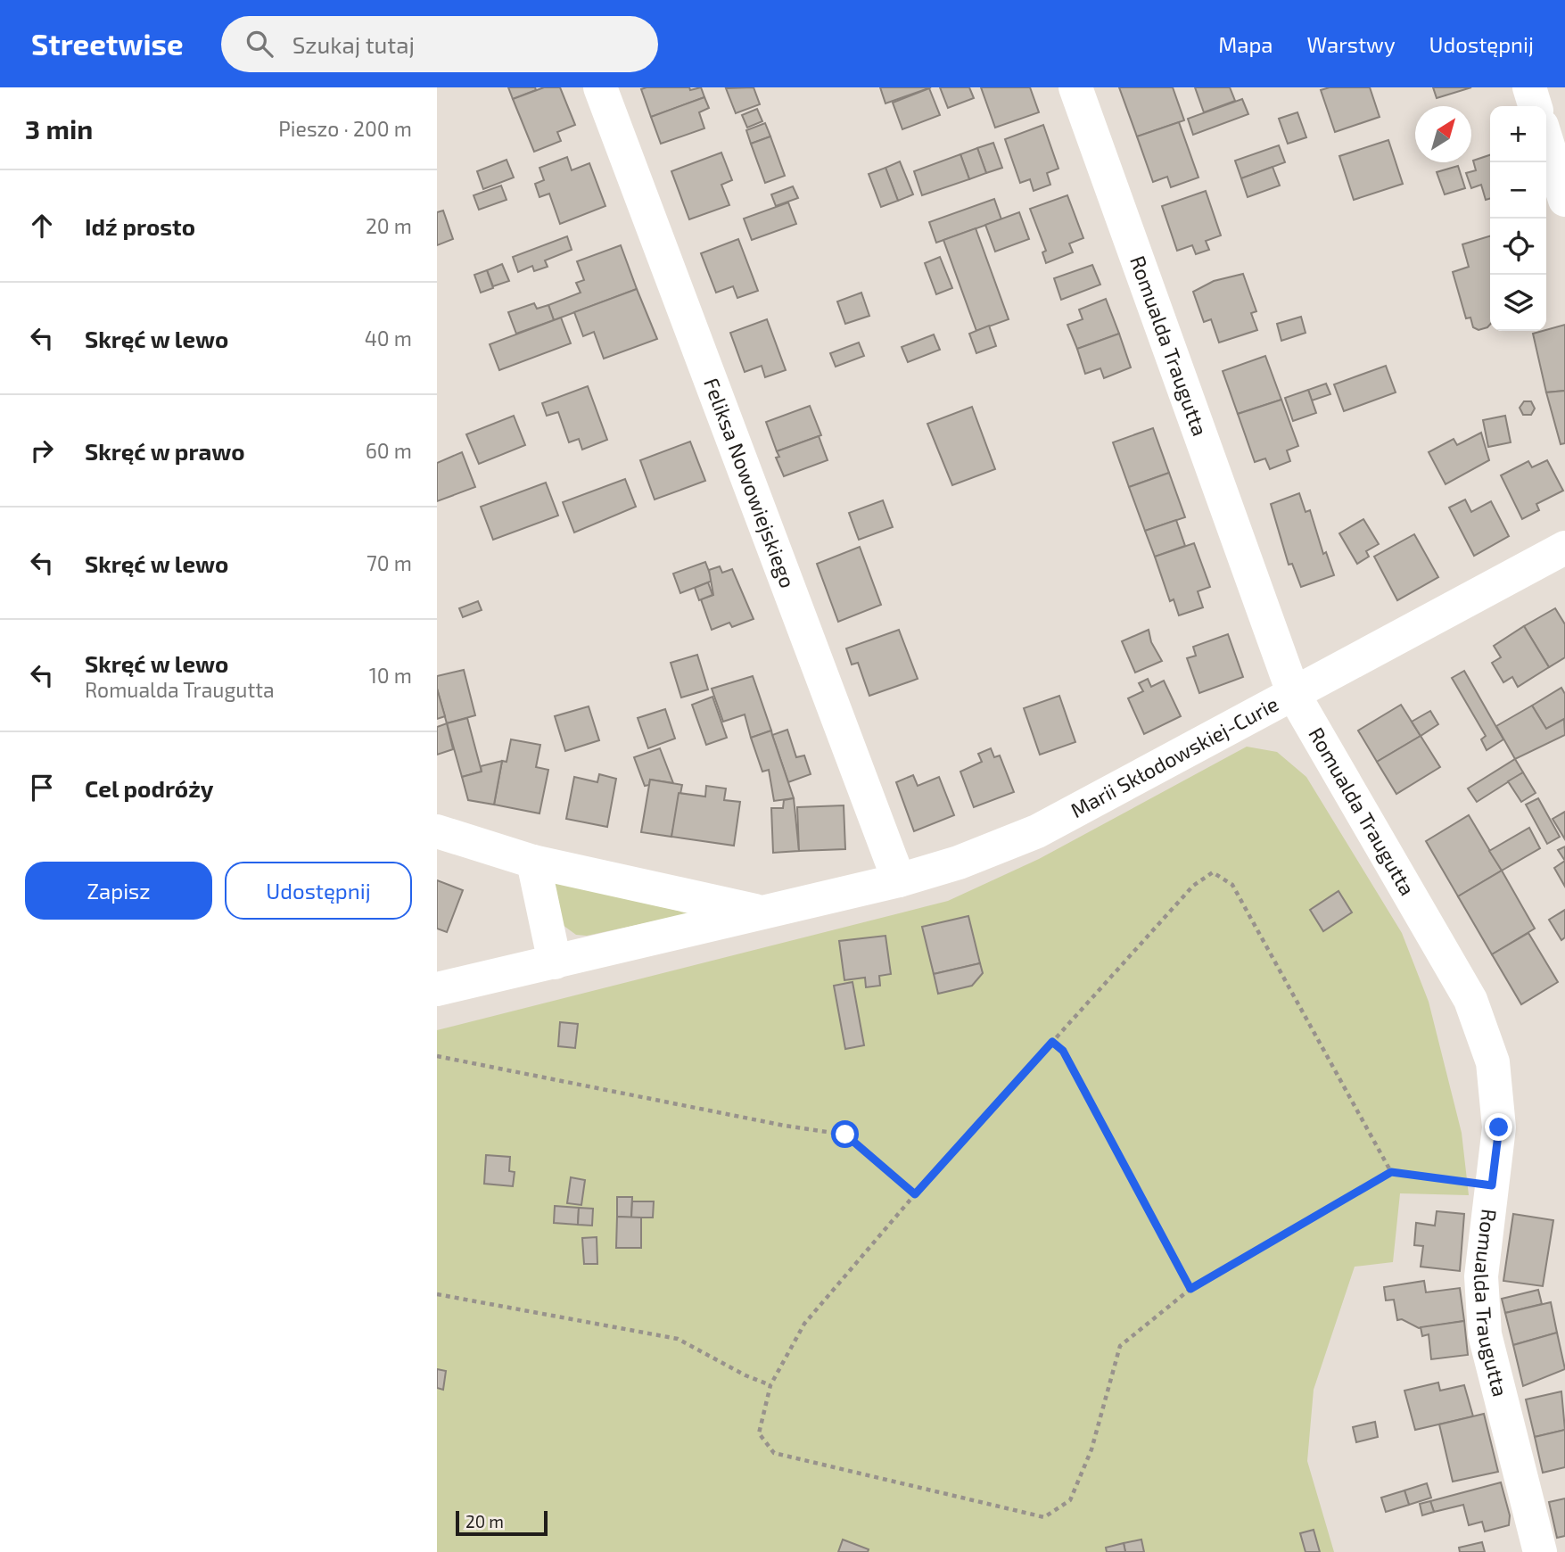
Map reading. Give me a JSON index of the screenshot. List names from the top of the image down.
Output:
{
  "streets": {
    "street": ["Romualda Traugutta", "Feliksa Nowowiejskiego", "Marii Skłodowskiej-Curie"]
  },
  "crossings": [
    ["Romualda Traugutta", "Marii Skłodowskiej-Curie"],
    ["Feliksa Nowowiejskiego", "Marii Skłodowskiej-Curie"]
  ],
  "scale_bar": "20 m",
  "north": "top right",
  "page": {
    "header": "Streetwise",
    "search": "Szukaj tutaj",
    "nav": ["Mapa", "Warstwy", "Udostępnij"],
    "heading": ["3 min", "Pieszo · 200 m"],
    "map_buttons": ["+", "−"],
    "list": [
      ["Idź prosto", "20 m"],
      ["Skręć w lewo", "40 m"],
      ["Skręć w prawo", "60 m"],
      ["Skręć w lewo", "70 m"],
      ["Skręć w lewo", "Romualda Traugutta", "10 m"],
      "Cel podróży"
    ],
    "buttons": ["Zapisz", "Udostępnij"],
    "scale": "20 m"
  }
}
